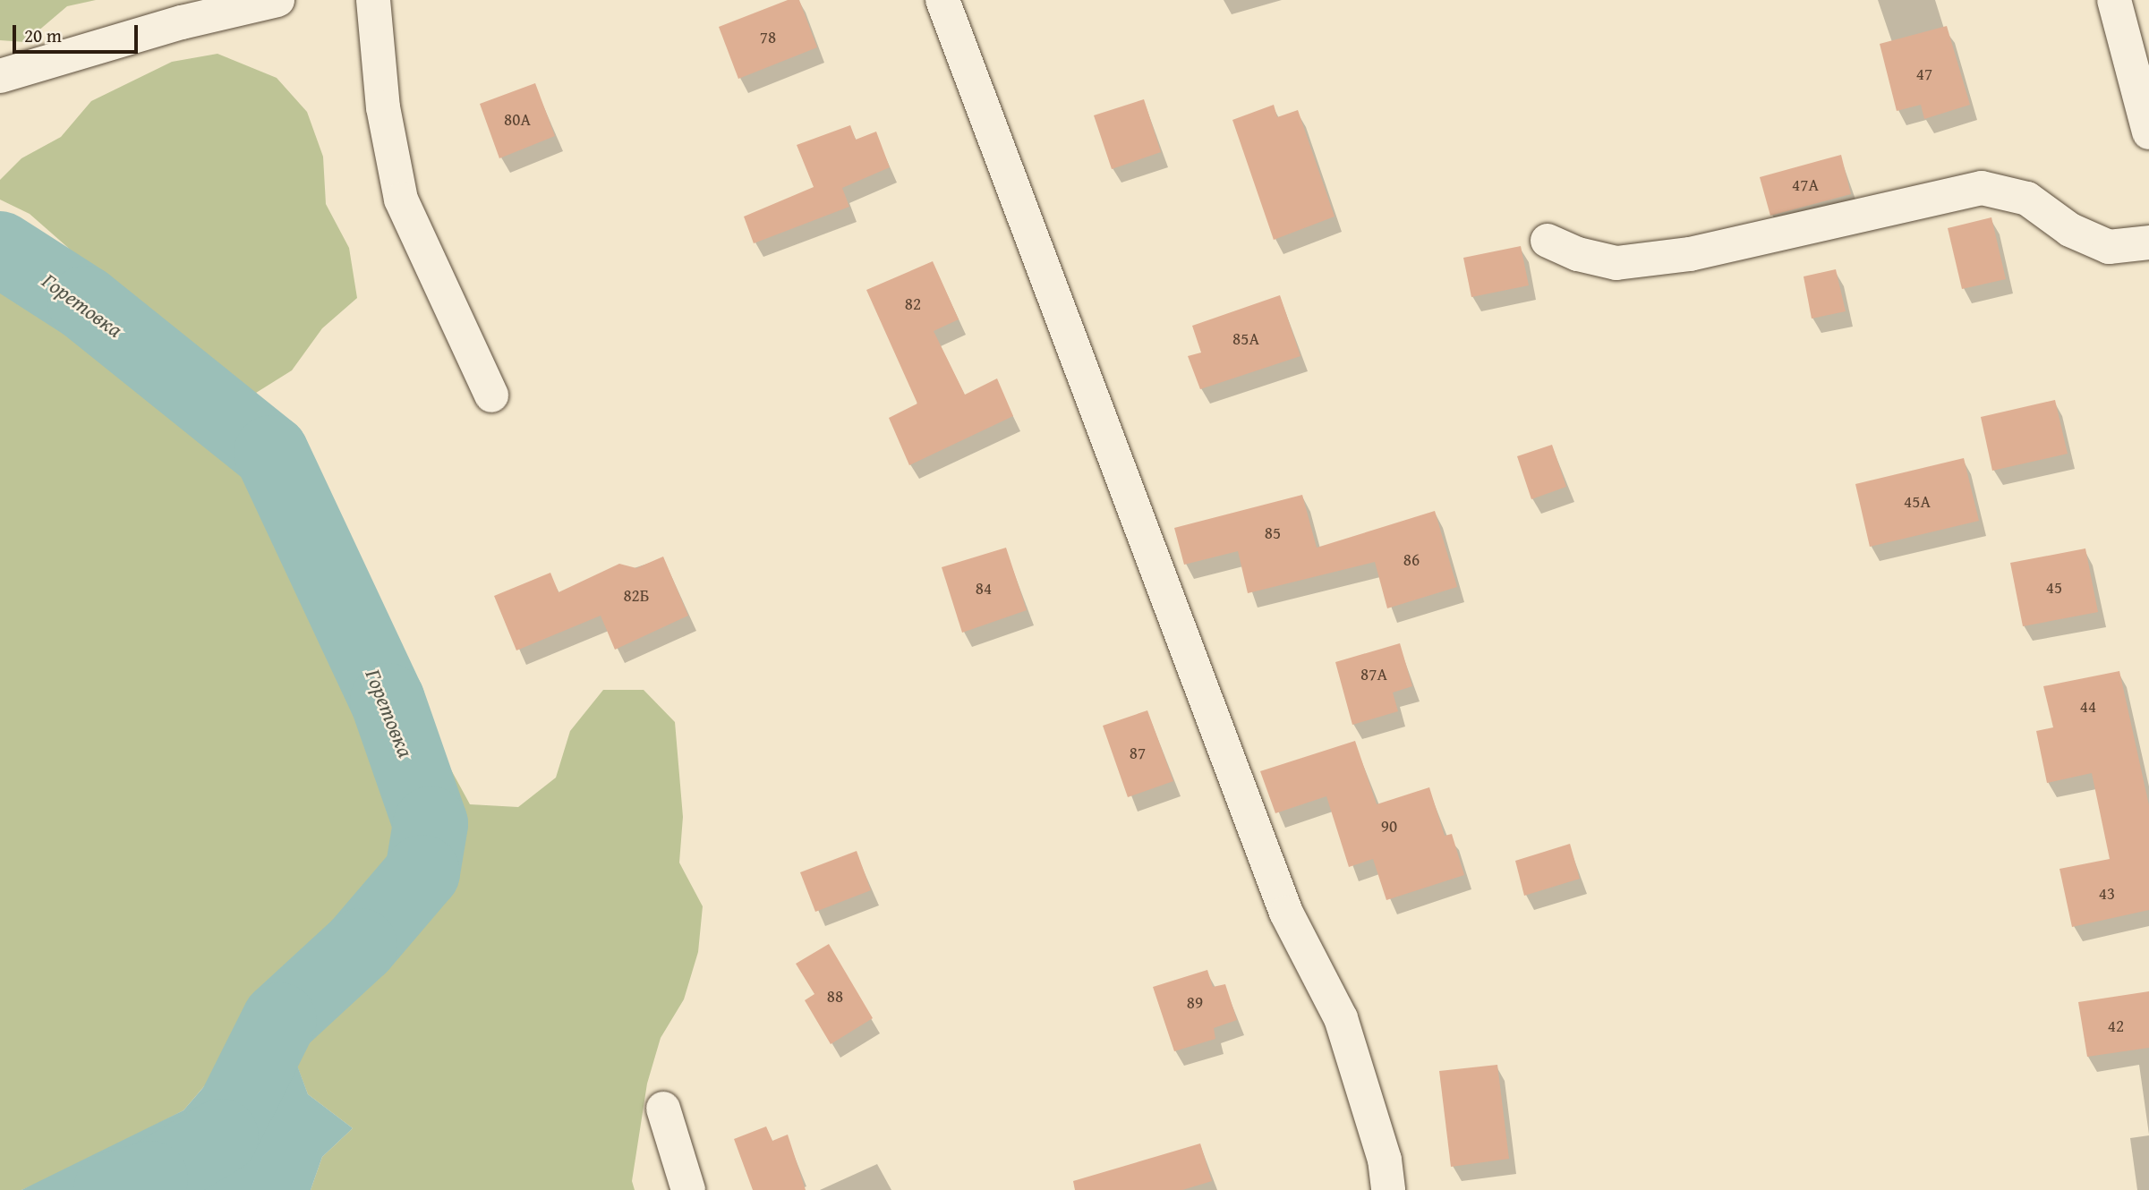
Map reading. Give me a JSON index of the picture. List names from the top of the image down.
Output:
{
  "water": ["Горетовка"],
  "house_numbers": [
    "78",
    "47",
    "80А",
    "47А",
    "82",
    "85А",
    "45А",
    "85",
    "86",
    "45",
    "84",
    "82Б",
    "87А",
    "44",
    "87",
    "90",
    "43",
    "88",
    "89",
    "42"
  ],
  "scale_bar": "20 m"
}
